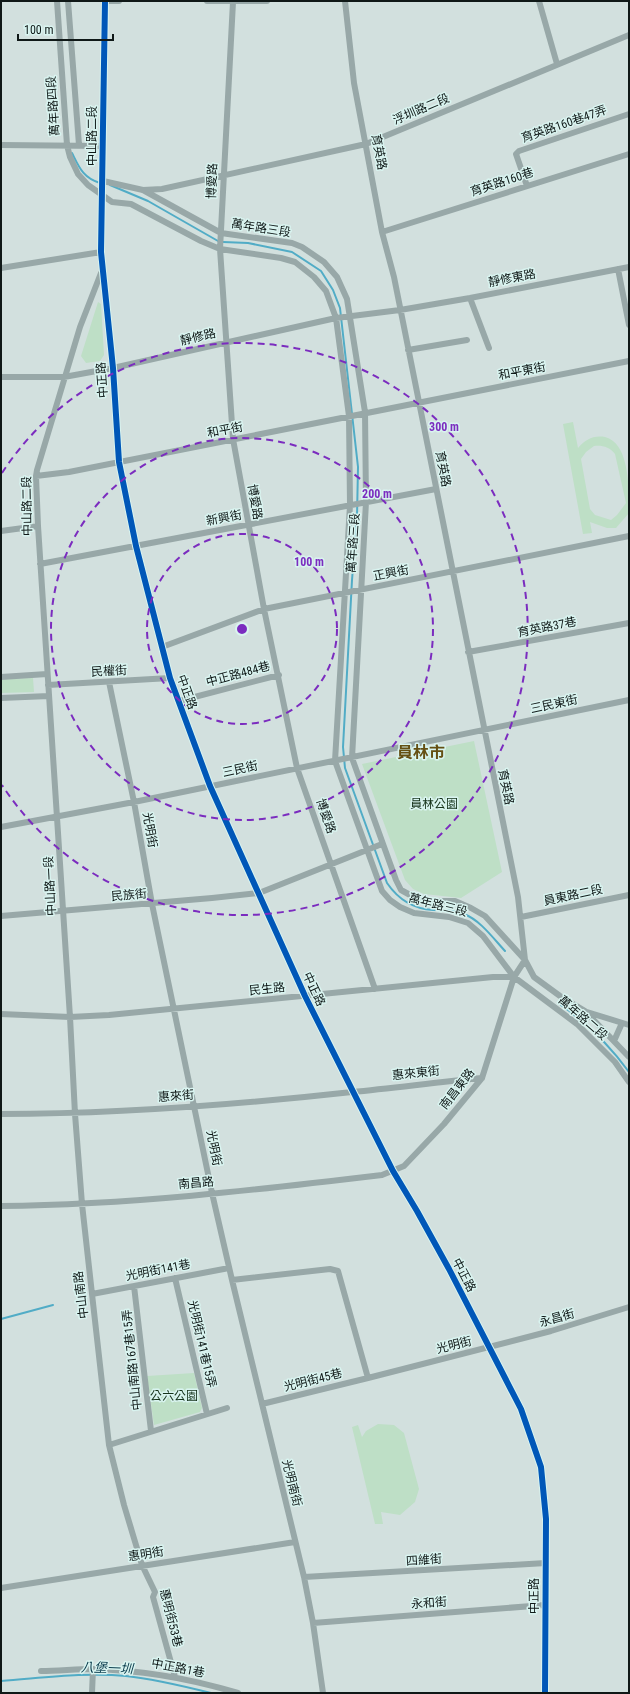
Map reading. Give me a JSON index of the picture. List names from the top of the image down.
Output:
{
  "streets": {
    "street": [
      "萬年路四段",
      "浮圳路二段",
      "育英路160巷47弄",
      "中山路二段",
      "育英路",
      "博愛路",
      "育英路160巷",
      "萬年路三段",
      "靜修東路",
      "靜修路",
      "和平東街",
      "中正路",
      "和平街",
      "新興街",
      "正興街",
      "育英路37巷",
      "民權街",
      "中正路484巷",
      "三民東街",
      "三民街",
      "光明街",
      "中山路一段",
      "民族街",
      "員東路二段",
      "民生路",
      "萬年路二段",
      "惠來東街",
      "南昌東路",
      "惠來街",
      "南昌路",
      "光明街141巷",
      "中山南路",
      "永昌街",
      "光明街141巷15弄",
      "中山南路167巷15弄",
      "光明街45巷",
      "光明南街",
      "惠明街",
      "四維街",
      "永和街",
      "惠明街53巷",
      "中正路1巷"
    ]
  },
  "crossings": [
    ["萬年路四段", "中山路二段"],
    ["萬年路四段", "萬年路三段"],
    ["浮圳路二段", "育英路"],
    ["浮圳路二段", "博愛路"],
    ["浮圳路二段", "萬年路三段"],
    ["育英路160巷47弄", "育英路160巷"],
    ["中山路二段", "萬年路三段"],
    ["中山路二段", "靜修路"],
    ["中山路二段", "中正路"],
    ["中山路二段", "和平街"],
    ["中山路二段", "新興街"],
    ["中山路二段", "民權街"],
    ["中山路二段", "中山路一段"],
    ["育英路", "育英路160巷"],
    ["育英路", "萬年路三段"],
    ["育英路", "靜修東路"],
    ["育英路", "靜修路"],
    ["育英路", "和平東街"],
    ["育英路", "和平街"],
    ["育英路", "新興街"],
    ["育英路", "正興街"],
    ["育英路", "育英路37巷"],
    ["育英路", "三民東街"],
    ["育英路", "三民街"],
    ["育英路", "員東路二段"],
    ["育英路", "萬年路二段"],
    ["育英路", "南昌東路"],
    ["博愛路", "萬年路三段"],
    ["博愛路", "靜修路"],
    ["博愛路", "和平街"],
    ["博愛路", "新興街"],
    ["博愛路", "正興街"],
    ["博愛路", "中正路484巷"],
    ["博愛路", "三民街"],
    ["博愛路", "民族街"],
    ["博愛路", "民生路"],
    ["萬年路三段", "靜修路"],
    ["萬年路三段", "和平街"],
    ["萬年路三段", "新興街"],
    ["萬年路三段", "正興街"],
    ["萬年路三段", "三民街"],
    ["萬年路三段", "民族街"],
    ["萬年路三段", "民生路"],
    ["萬年路三段", "萬年路二段"],
    ["萬年路三段", "南昌東路"],
    ["靜修東路", "靜修路"],
    ["靜修路", "中正路"],
    ["和平東街", "和平街"],
    ["中正路", "和平街"],
    ["中正路", "新興街"],
    ["中正路", "正興街"],
    ["中正路", "民權街"],
    ["中正路", "中正路484巷"],
    ["中正路", "三民街"],
    ["中正路", "光明街"],
    ["中正路", "民族街"],
    ["中正路", "民生路"],
    ["中正路", "惠來東街"],
    ["中正路", "南昌東路"],
    ["中正路", "惠來街"],
    ["中正路", "南昌路"],
    ["中正路", "永昌街"],
    ["中正路", "四維街"],
    ["中正路", "永和街"],
    ["民權街", "光明街"],
    ["民權街", "中山路一段"],
    ["三民東街", "三民街"],
    ["三民街", "光明街"],
    ["三民街", "中山路一段"],
    ["光明街", "民族街"],
    ["光明街", "民生路"],
    ["光明街", "惠來街"],
    ["光明街", "南昌路"],
    ["光明街", "光明街141巷"],
    ["光明街", "永昌街"],
    ["光明街", "光明街45巷"],
    ["光明街", "光明南街"],
    ["中山路一段", "民族街"],
    ["中山路一段", "民生路"],
    ["中山路一段", "中山南路"],
    ["民生路", "萬年路二段"],
    ["民生路", "南昌東路"],
    ["民生路", "中山南路"],
    ["萬年路二段", "南昌東路"],
    ["惠來東街", "南昌東路"],
    ["惠來東街", "惠來街"],
    ["南昌東路", "南昌路"],
    ["惠來街", "中山南路"],
    ["南昌路", "中山南路"],
    ["光明街141巷", "中山南路"],
    ["光明街141巷", "光明街141巷15弄"],
    ["光明街141巷", "中山南路167巷15弄"],
    ["中山南路", "惠明街"],
    ["中山南路", "惠明街53巷"],
    ["光明街45巷", "光明南街"],
    ["光明南街", "惠明街"],
    ["光明南街", "四維街"],
    ["光明南街", "永和街"],
    ["惠明街", "惠明街53巷"],
    ["惠明街53巷", "中正路1巷"]
  ],
  "districts": ["員林市"],
  "water": ["八堡一圳"],
  "parks": ["員林公園", "公六公園"],
  "scale_bar": "100 m",
  "rings": ["300 m", "200 m", "100 m"]
}
